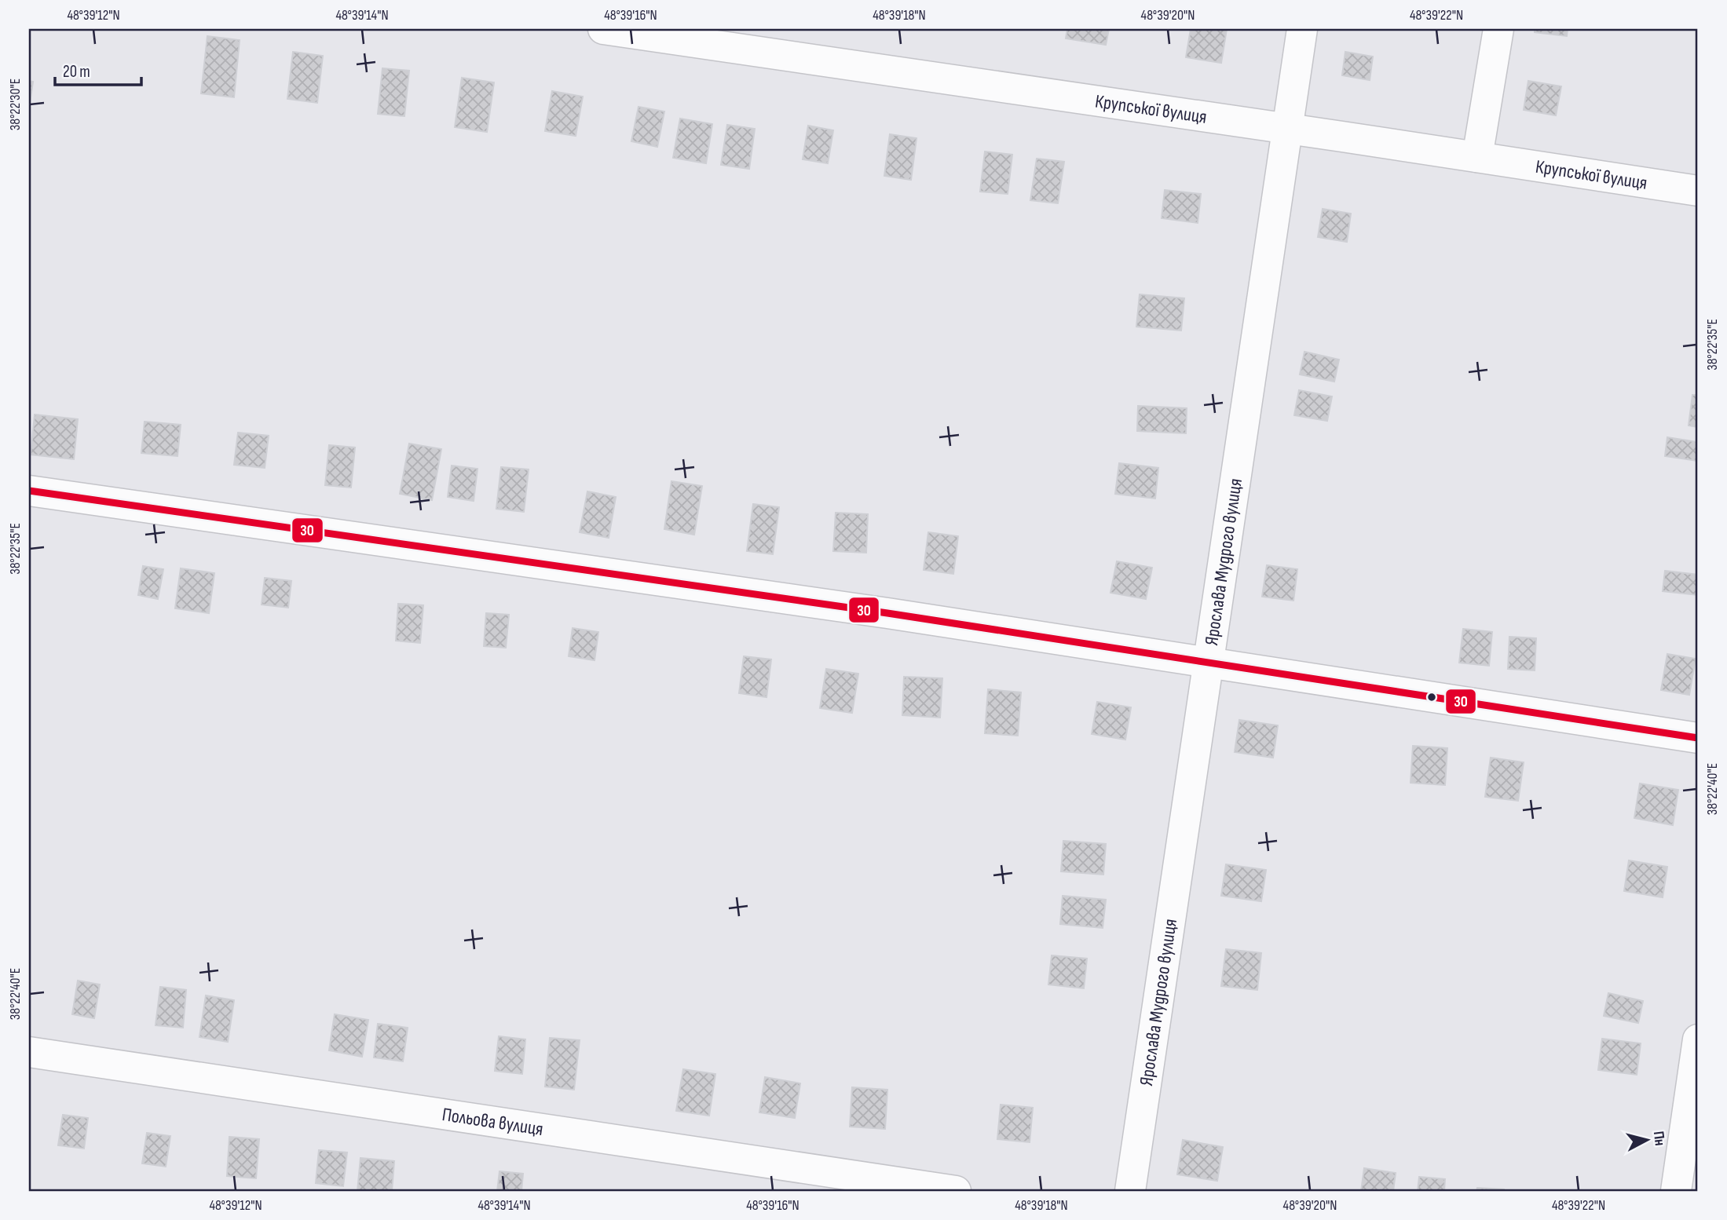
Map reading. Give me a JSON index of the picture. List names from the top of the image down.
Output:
{
  "streets": {
    "street": ["Крупської вулиця", "Ярослава Мудрого вулиця", "Польова вулиця"]
  },
  "crossings": [
    ["Крупської вулиця", "Ярослава Мудрого вулиця"]
  ],
  "lines": ["transit line 30"],
  "scale_bar": "20 m",
  "north": "right",
  "coordinates": [
    "48°39'12\"N",
    "48°39'14\"N",
    "48°39'16\"N",
    "48°39'18\"N",
    "48°39'20\"N",
    "48°39'22\"N",
    "38°22'30\"E",
    "38°22'35\"E",
    "38°22'40\"E"
  ]
}
